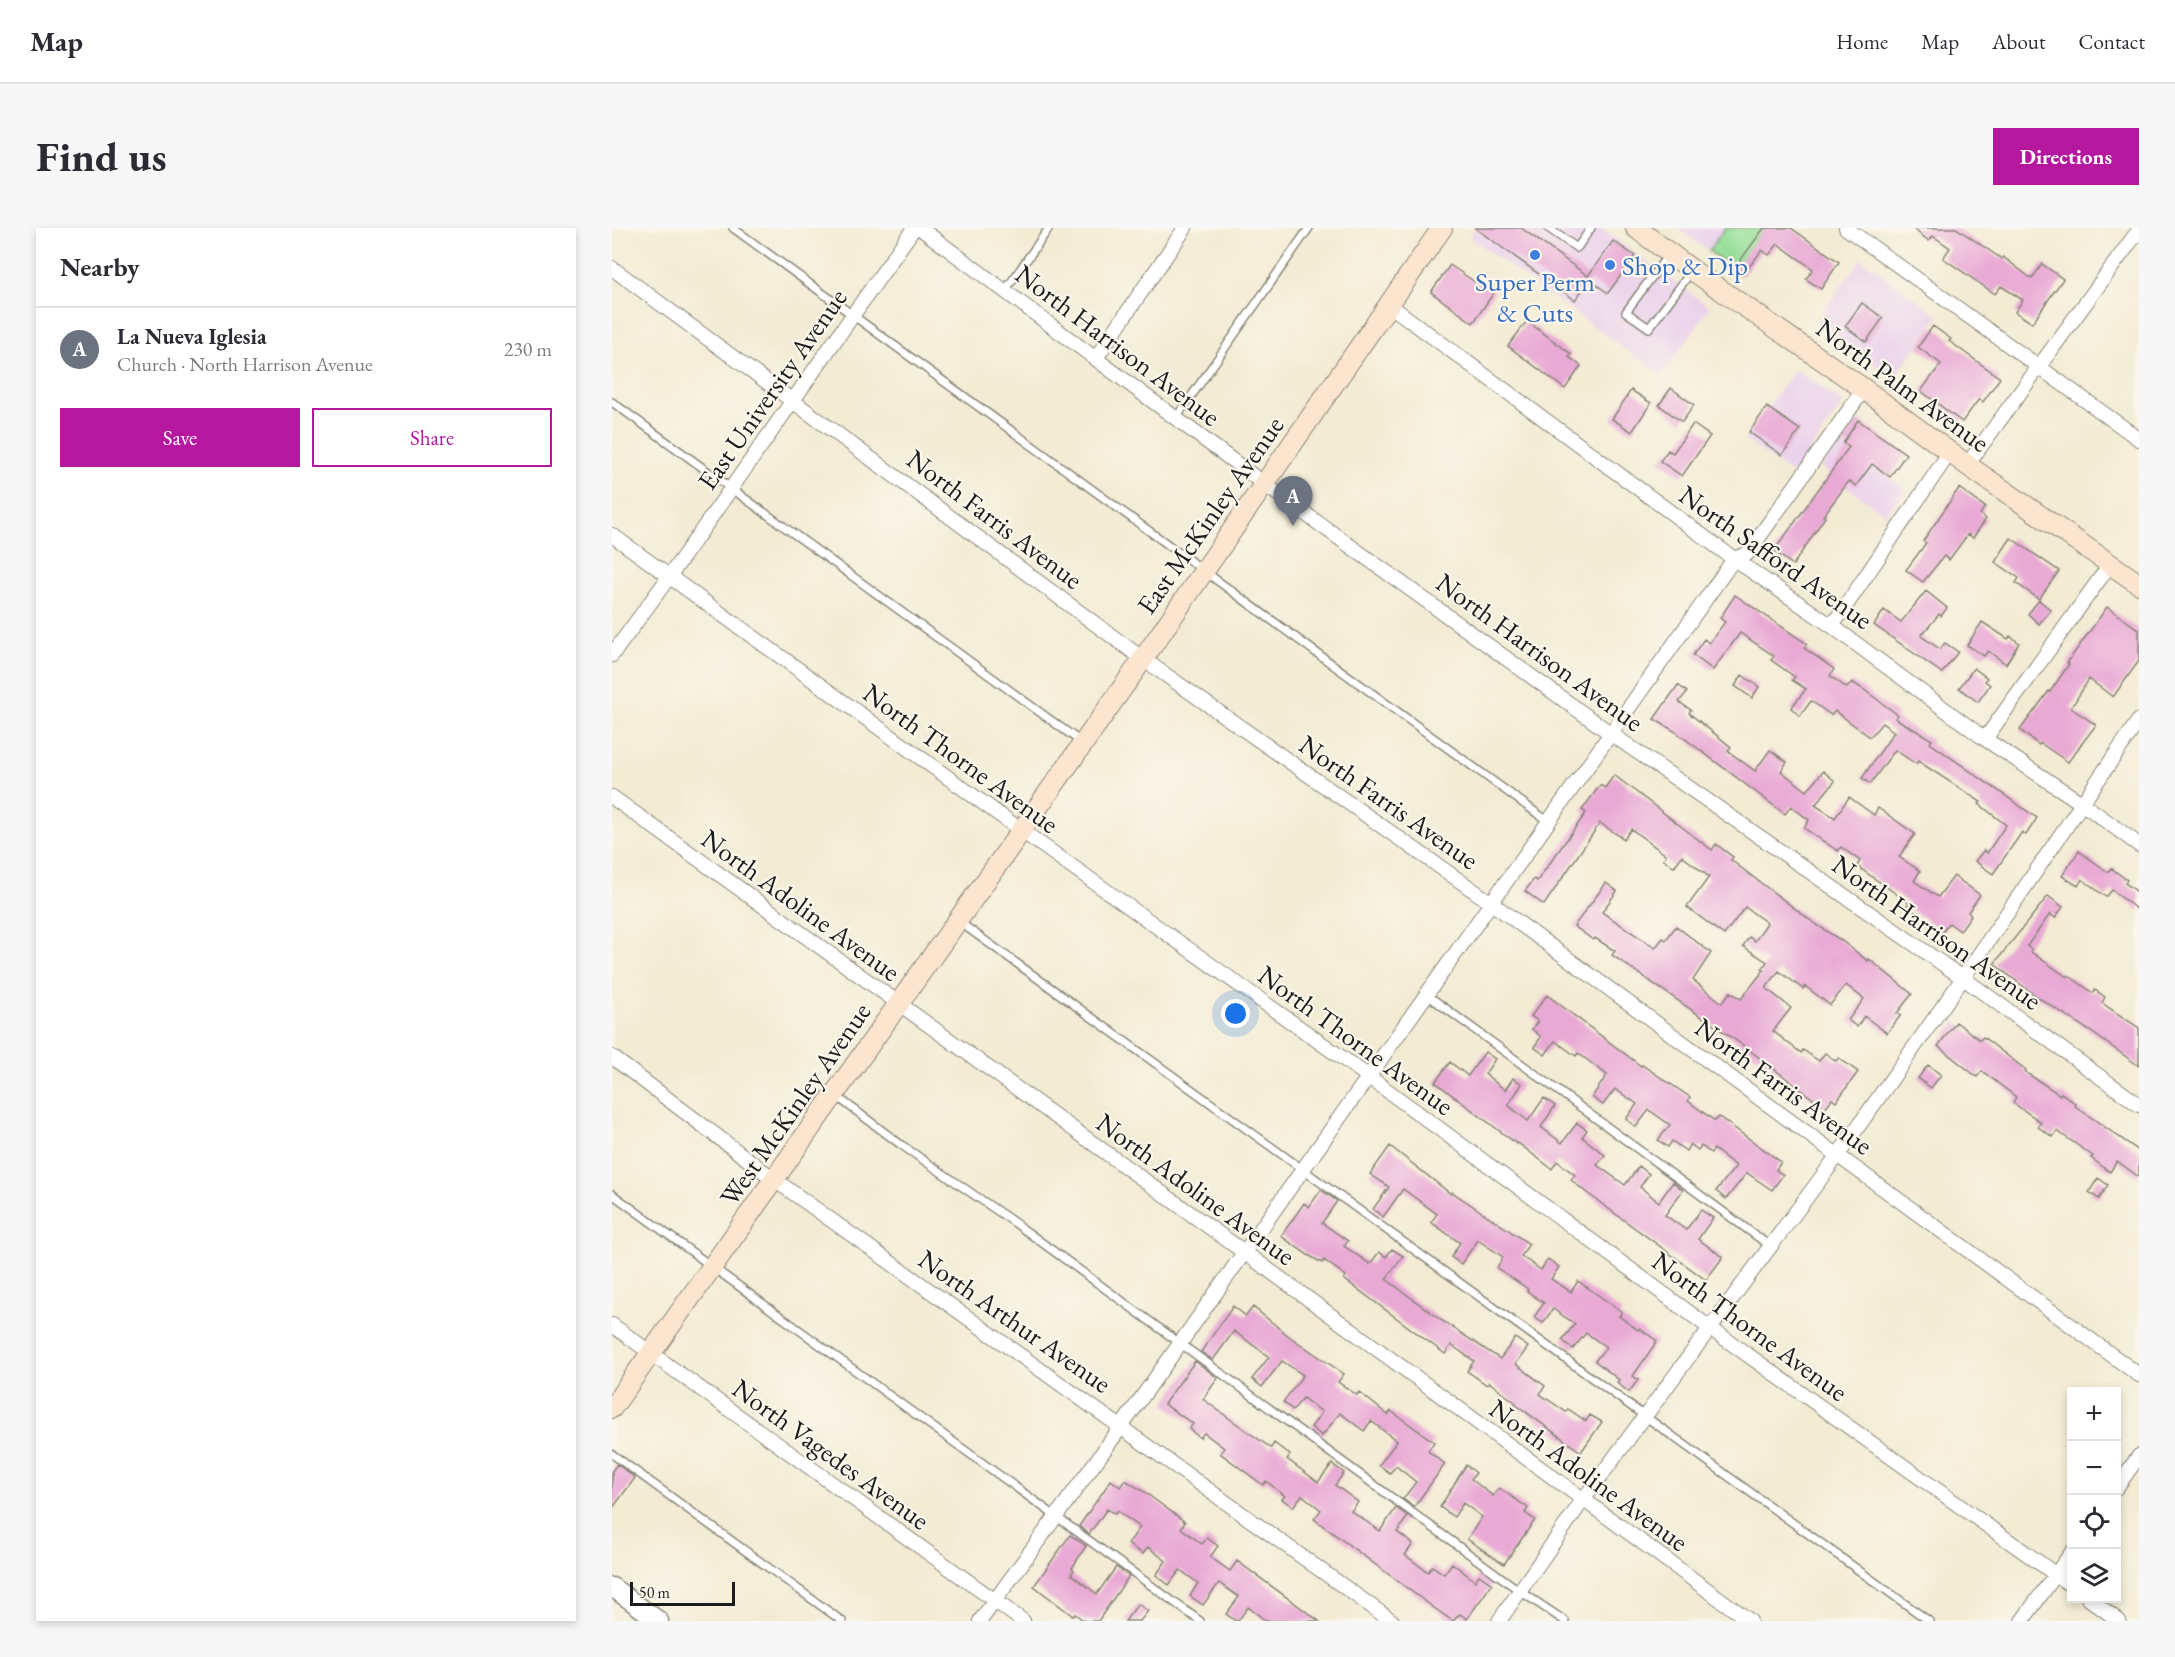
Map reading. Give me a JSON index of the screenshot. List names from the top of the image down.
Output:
{
  "streets": {
    "main road": ["North Palm Avenue", "East McKinley Avenue", "West McKinley Avenue"],
    "street": [
      "North Harrison Avenue",
      "East University Avenue",
      "North Farris Avenue",
      "North Safford Avenue",
      "North Thorne Avenue",
      "North Adoline Avenue",
      "North Arthur Avenue",
      "North Vagedes Avenue"
    ]
  },
  "crossings": [
    ["North Harrison Avenue", "East McKinley Avenue"],
    ["East University Avenue", "North Farris Avenue"],
    ["East University Avenue", "North Thorne Avenue"],
    ["East McKinley Avenue", "North Farris Avenue"],
    ["East McKinley Avenue", "North Safford Avenue"],
    ["East McKinley Avenue", "North Thorne Avenue"],
    ["East McKinley Avenue", "West McKinley Avenue"],
    ["North Thorne Avenue", "West McKinley Avenue"],
    ["North Adoline Avenue", "West McKinley Avenue"],
    ["West McKinley Avenue", "North Arthur Avenue"],
    ["West McKinley Avenue", "North Vagedes Avenue"]
  ],
  "places": ["Super Perm & Cuts", "Shop & Dip"],
  "scale_bar": "50 m",
  "page": {
    "header": "Map",
    "nav": [
      "Home",
      "Map",
      "About",
      "Contact"
    ],
    "buttons": [
      "Directions",
      ["Save", "Share"]
    ],
    "title": "Find us",
    "heading": "Nearby",
    "list": [
      {
        "mark": "A",
        "name": "La Nueva Iglesia",
        "note": "Church · North Harrison Avenue",
        "value": "230 m"
      }
    ],
    "pins": "A",
    "map_buttons": ["+", "−"],
    "scale": "50 m"
  }
}
